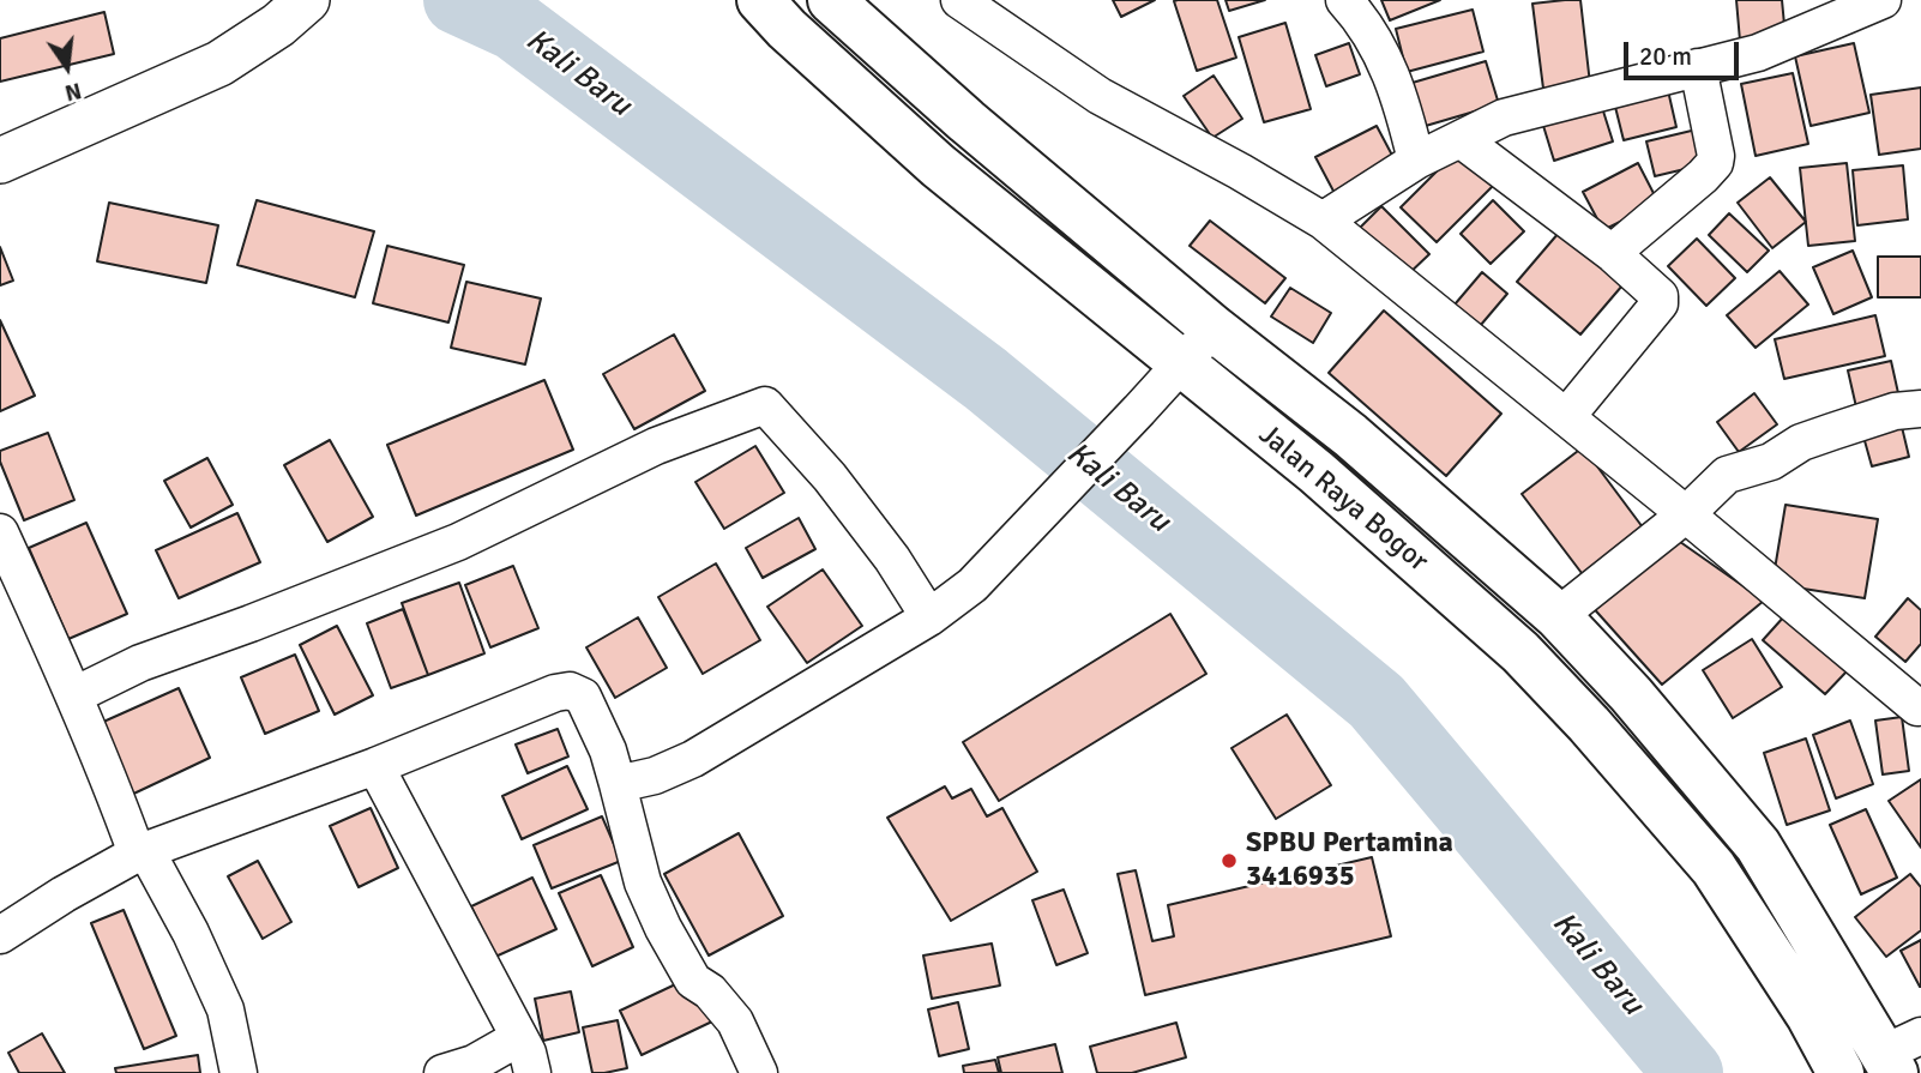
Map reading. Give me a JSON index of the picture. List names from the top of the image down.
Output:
{
  "streets": {
    "highway": ["Jalan Raya Bogor"]
  },
  "water": ["Kali Baru"],
  "places": ["SPBU Pertamina 3416935"],
  "scale_bar": "20 m",
  "north": "bottom"
}
